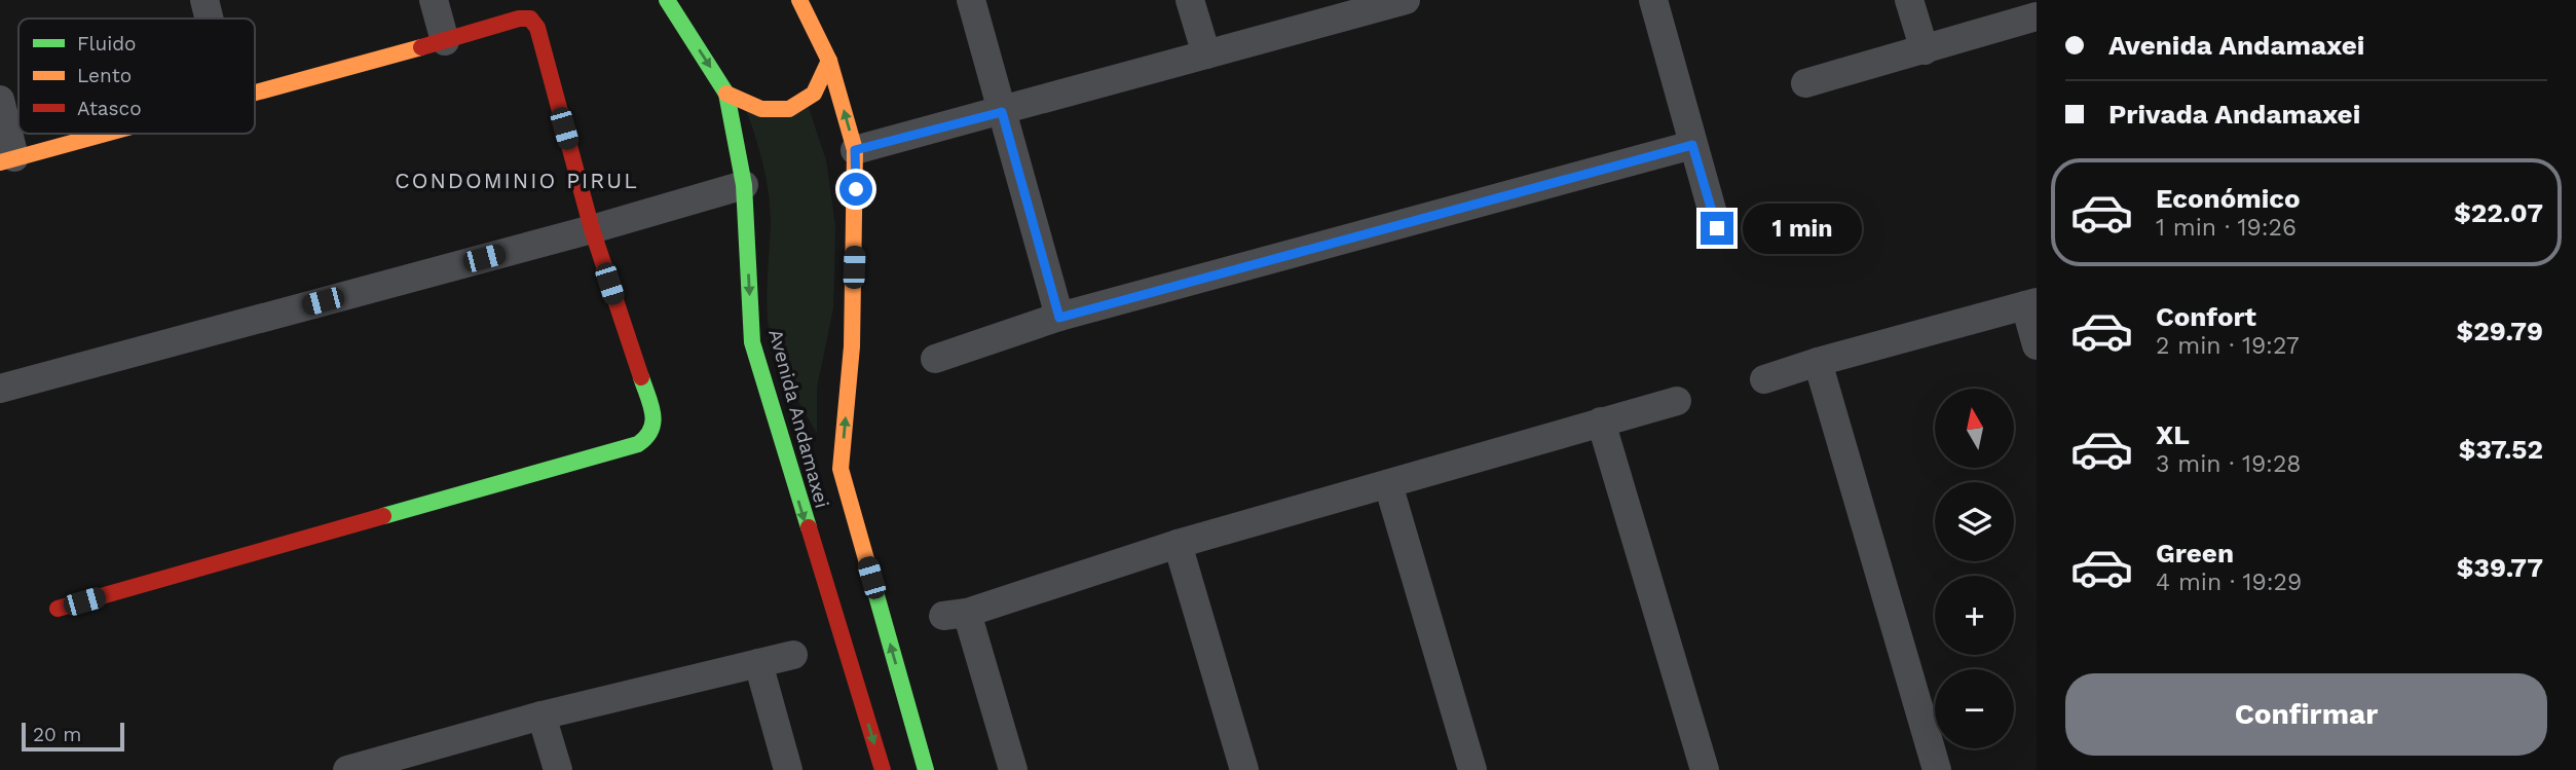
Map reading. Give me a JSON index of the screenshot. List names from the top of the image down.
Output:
{
  "streets": {
    "street": ["Avenida Andamaxei"]
  },
  "districts": ["CONDOMINIO PIRUL"],
  "legend": ["Fluido", "Lento", "Atasco"],
  "scale_bar": "20 m",
  "north": "top",
  "page": {
    "banner": ["Avenida Andamaxei", "Privada Andamaxei"],
    "list": [
      {
        "name": "Económico",
        "note": "1 min · 19:26",
        "value": "$22.07"
      },
      {
        "name": "Confort",
        "note": "2 min · 19:27",
        "value": "$29.79"
      },
      {
        "name": "XL",
        "note": "3 min · 19:28",
        "value": "$37.52"
      },
      {
        "name": "Green",
        "note": "4 min · 19:29",
        "value": "$39.77"
      }
    ],
    "bubble": "1 min",
    "map_buttons": ["+", "−"],
    "buttons": "Confirmar",
    "scale": "20 m"
  }
}
